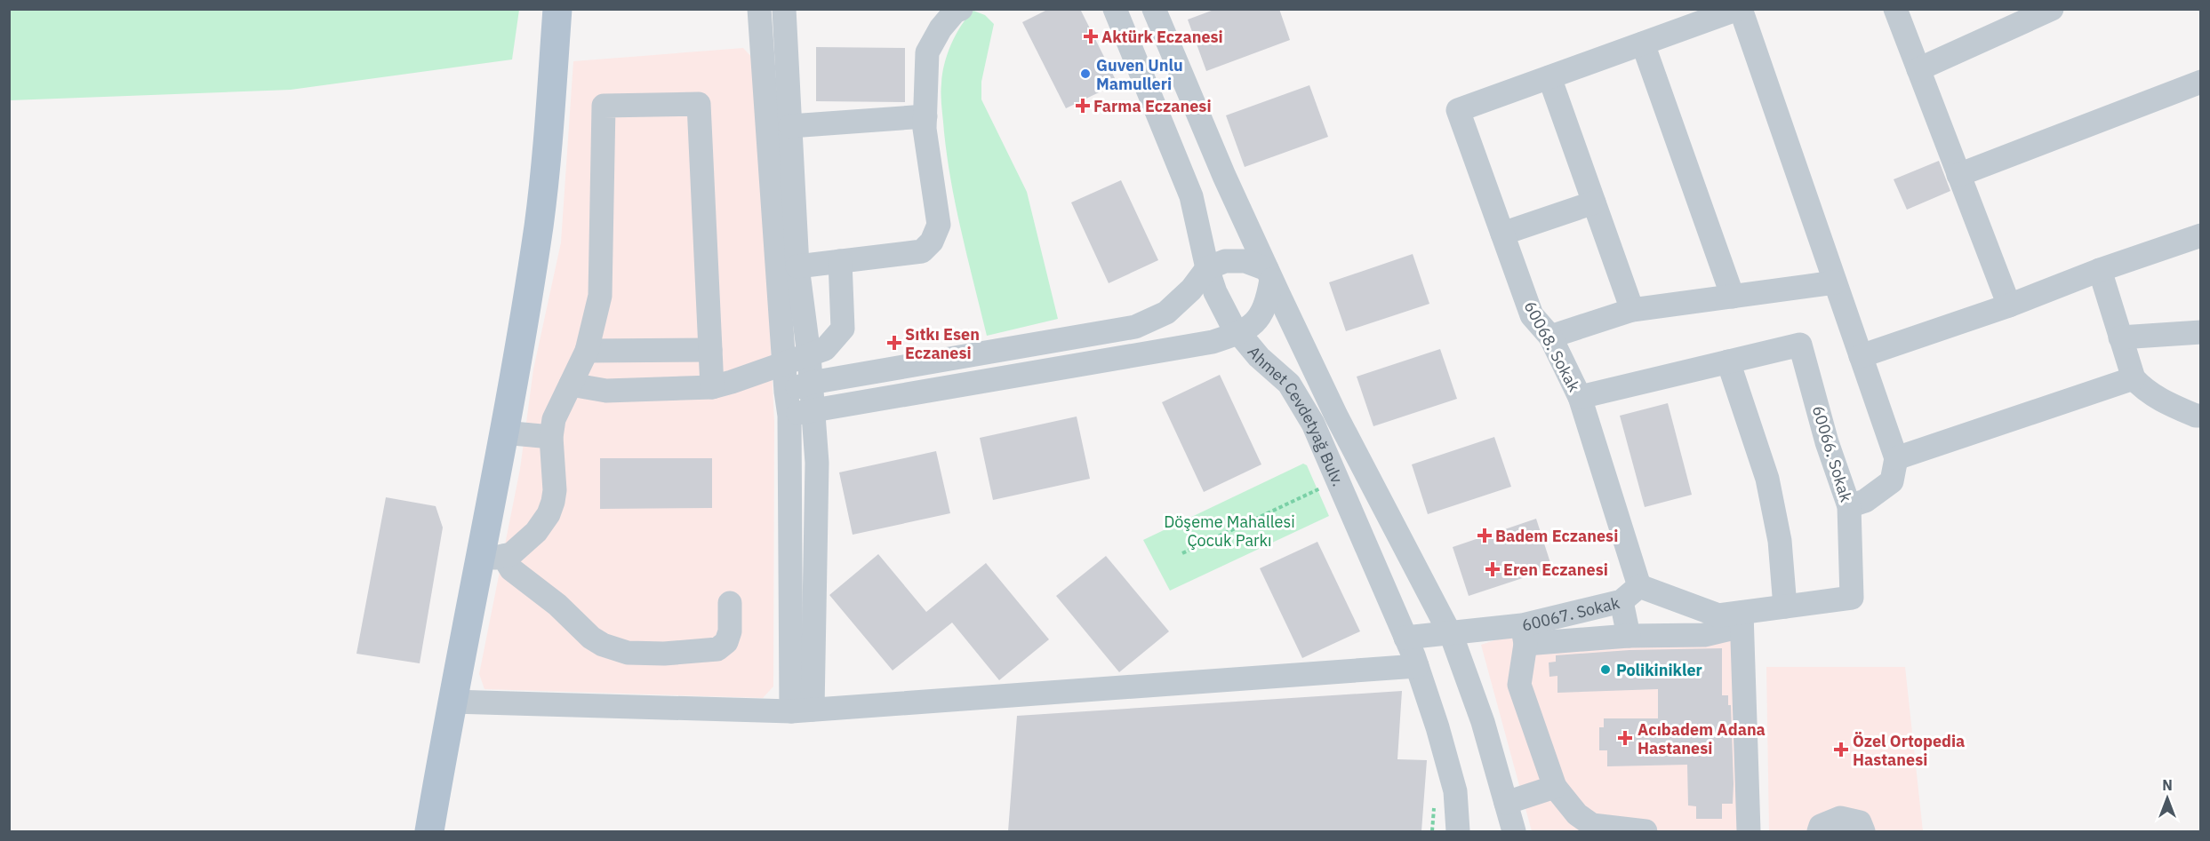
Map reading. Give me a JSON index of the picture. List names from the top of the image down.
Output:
{
  "streets": {
    "street": [
      "60068. Sokak",
      "Ahmet Cevdetyağ Bulv.",
      "60066. Sokak",
      "60067. Sokak"
    ]
  },
  "crossings": [
    ["60068. Sokak", "60067. Sokak"],
    ["Ahmet Cevdetyağ Bulv.", "60067. Sokak"],
    ["60066. Sokak", "60067. Sokak"]
  ],
  "parks": ["Döşeme Mahallesi Çocuk Parkı"],
  "places": {
    "health": [
      "Aktürk Eczanesi",
      "Farma Eczanesi",
      "Sıtkı Esen Eczanesi",
      "Badem Eczanesi",
      "Eren Eczanesi",
      "Acıbadem Adana Hastanesi",
      "Özel Ortopedia Hastanesi"
    ],
    "other": ["Guven Unlu Mamulleri", "Polikinikler"]
  },
  "north": "top"
}
